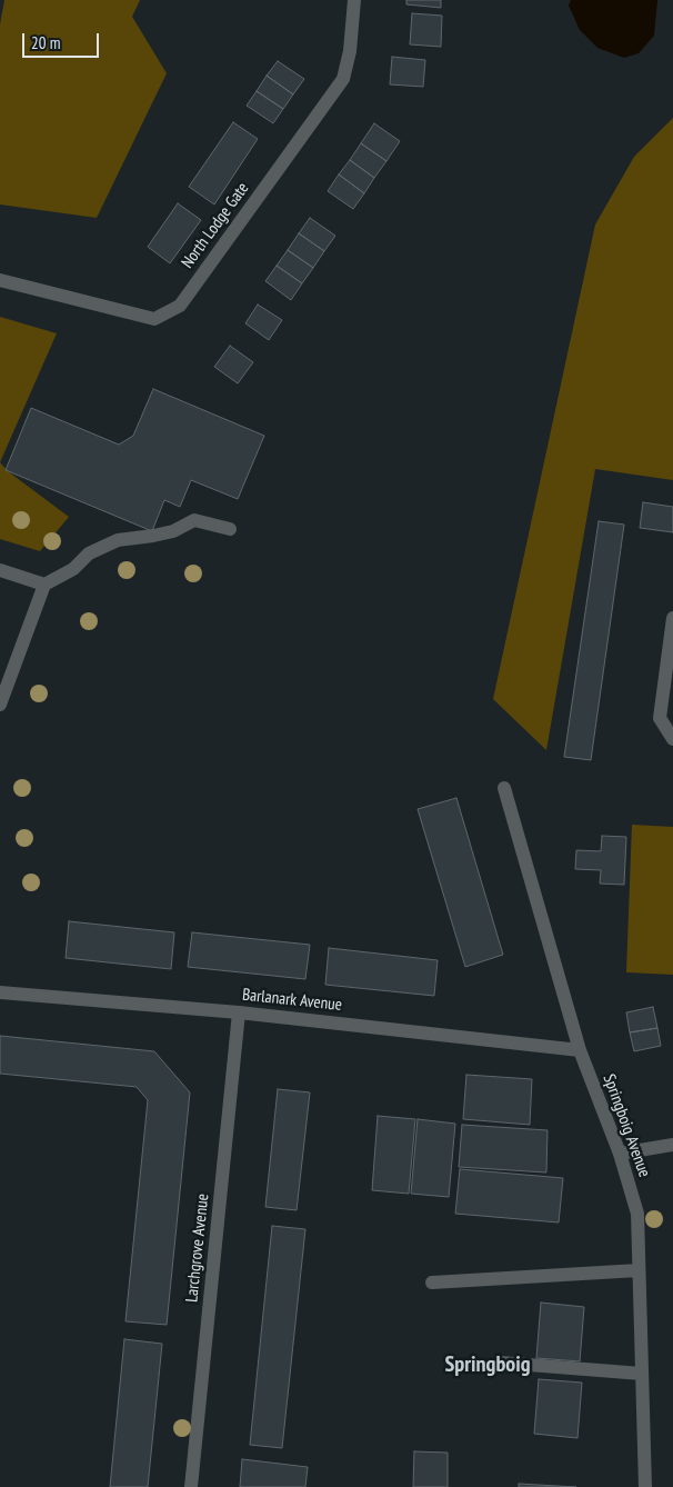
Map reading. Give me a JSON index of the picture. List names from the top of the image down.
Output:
{
  "streets": {
    "street": [
      "North Lodge Gate",
      "Barlanark Avenue",
      "Springboig Avenue",
      "Larchgrove Avenue"
    ]
  },
  "crossings": [
    ["Barlanark Avenue", "Springboig Avenue"],
    ["Barlanark Avenue", "Larchgrove Avenue"]
  ],
  "districts": ["Springboig"],
  "scale_bar": "20 m"
}
